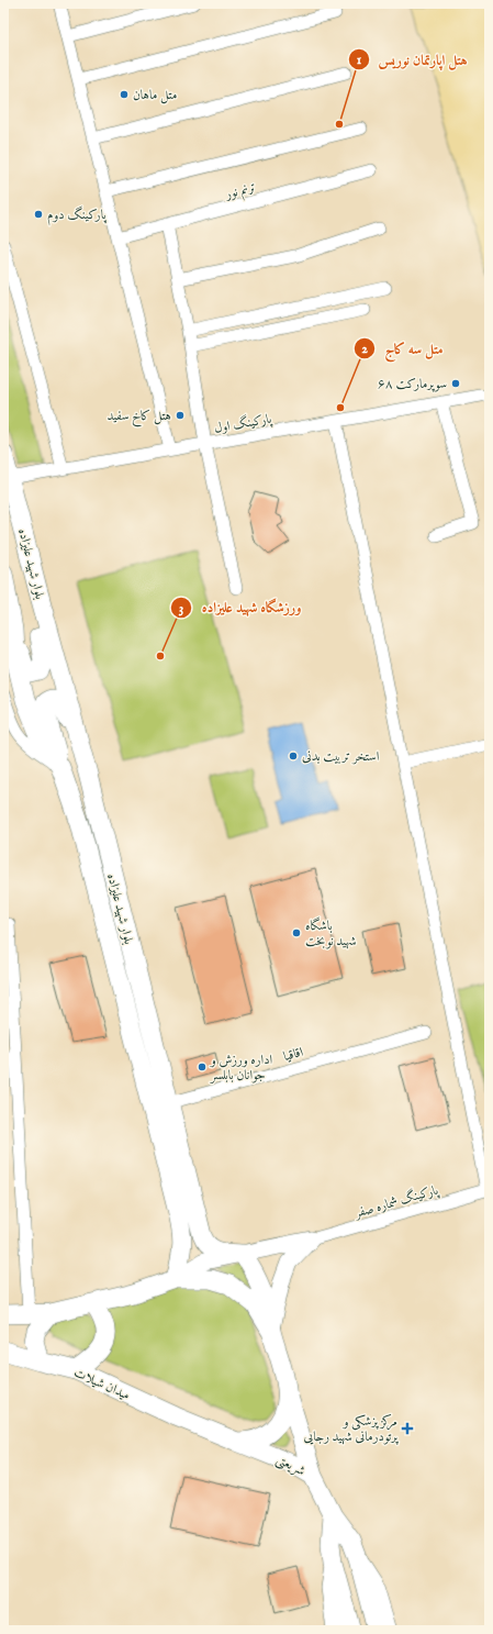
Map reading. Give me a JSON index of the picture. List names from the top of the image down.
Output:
{
  "streets": {
    "main road": ["بلوار شهید علیزاده", "میدان شیلات", "شریعتی"],
    "street": [
      "ترنم نور",
      "پارکینگ اول",
      "اقاقیا",
      "پارکینگ شماره صفر"
    ]
  },
  "crossings": [
    ["پارکینگ اول", "بلوار شهید علیزاده"],
    ["بلوار شهید علیزاده", "اقاقیا"],
    ["میدان شیلات", "شریعتی"]
  ],
  "places": {
    "other": [
      "متل ماهان",
      "هتل اپارتمان نوريس",
      "پارکینگ دوم",
      "سوپرمارکت ۶۸",
      "متل سه کاج",
      "هتل کاخ سفید",
      "ورزشگاه شهید علیزاده",
      "استخر تربیت بدنی",
      "باشگاه شهید نوبخت",
      "اداره ورزش و جوانان بابلسر"
    ],
    "health": ["مرکز پزشکی و پرتودرمانی شهید رجایی"]
  }
}
